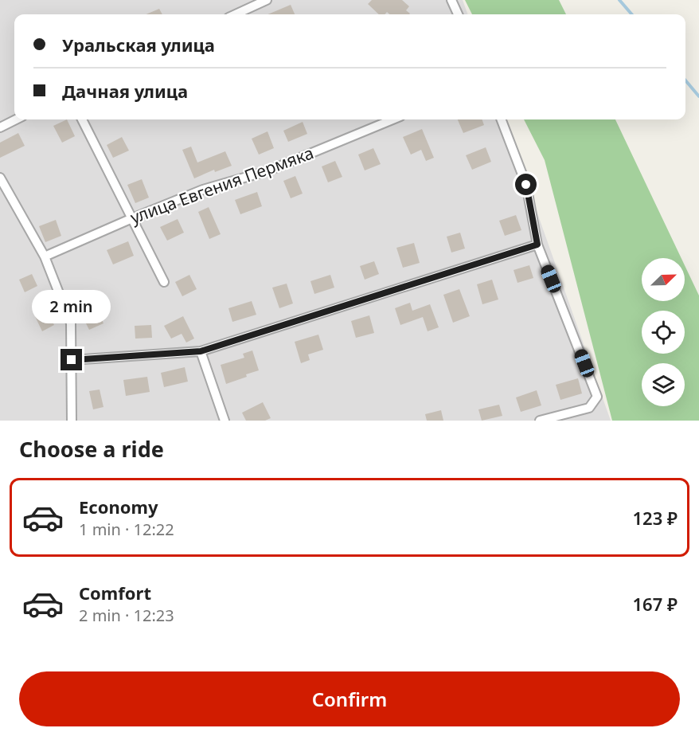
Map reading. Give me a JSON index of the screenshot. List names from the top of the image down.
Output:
{
  "streets": {
    "street": ["улица Евгения Пермяка"]
  },
  "north": "top right",
  "page": {
    "banner": ["Уральская улица", "Дачная улица"],
    "bubble": "2 min",
    "heading": "Choose a ride",
    "list": [
      {
        "name": "Economy",
        "note": "1 min · 12:22",
        "value": "123 ₽"
      },
      {
        "name": "Comfort",
        "note": "2 min · 12:23",
        "value": "167 ₽"
      }
    ],
    "buttons": "Confirm"
  }
}
